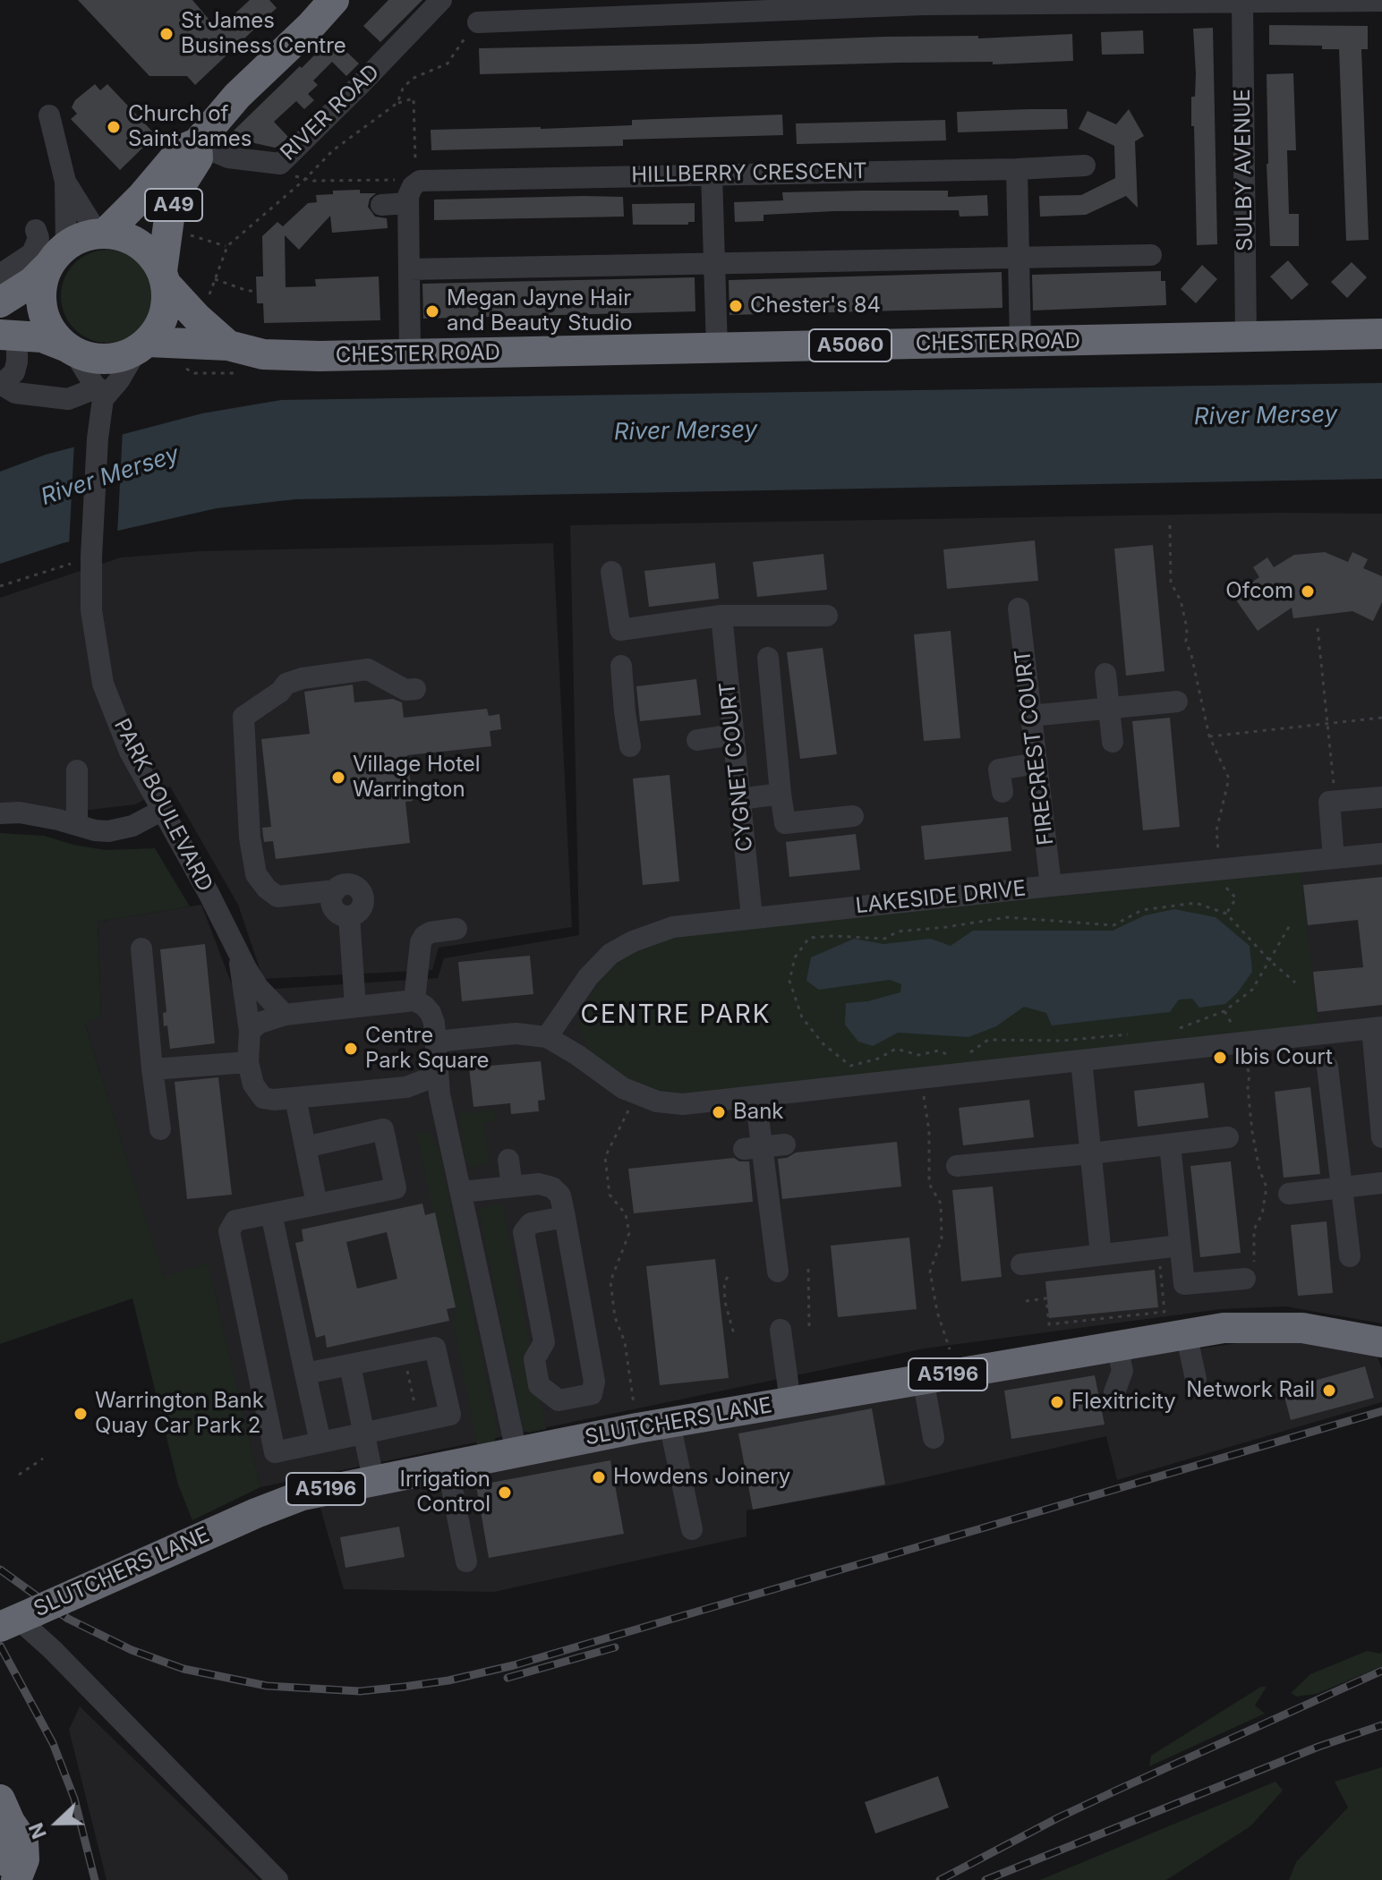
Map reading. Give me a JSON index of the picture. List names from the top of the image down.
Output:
{
  "streets": {
    "highway": [
      "A49",
      "CHESTER ROAD",
      "A5060",
      "A5196",
      "SLUTCHERS LANE"
    ],
    "street": [
      "RIVER ROAD",
      "SULBY AVENUE",
      "HILLBERRY CRESCENT",
      "FIRECREST COURT",
      "CYGNET COURT",
      "PARK BOULEVARD",
      "LAKESIDE DRIVE"
    ]
  },
  "crossings": [
    ["RIVER ROAD", "A49"],
    ["SULBY AVENUE", "CHESTER ROAD"],
    ["A49", "CHESTER ROAD"],
    ["FIRECREST COURT", "LAKESIDE DRIVE"],
    ["CYGNET COURT", "LAKESIDE DRIVE"]
  ],
  "districts": ["CENTRE PARK"],
  "water": ["River Mersey"],
  "places": [
    "St James Business Centre",
    "Church of Saint James",
    "Chester's 84",
    "Megan Jayne Hair and Beauty Studio",
    "Ofcom",
    "Village Hotel Warrington",
    "Centre Park Square",
    "Ibis Court",
    "Bank",
    "Network Rail",
    "Flexitricity",
    "Warrington Bank Quay Car Park 2",
    "Howdens Joinery",
    "Irrigation Control"
  ],
  "north": "left"
}
